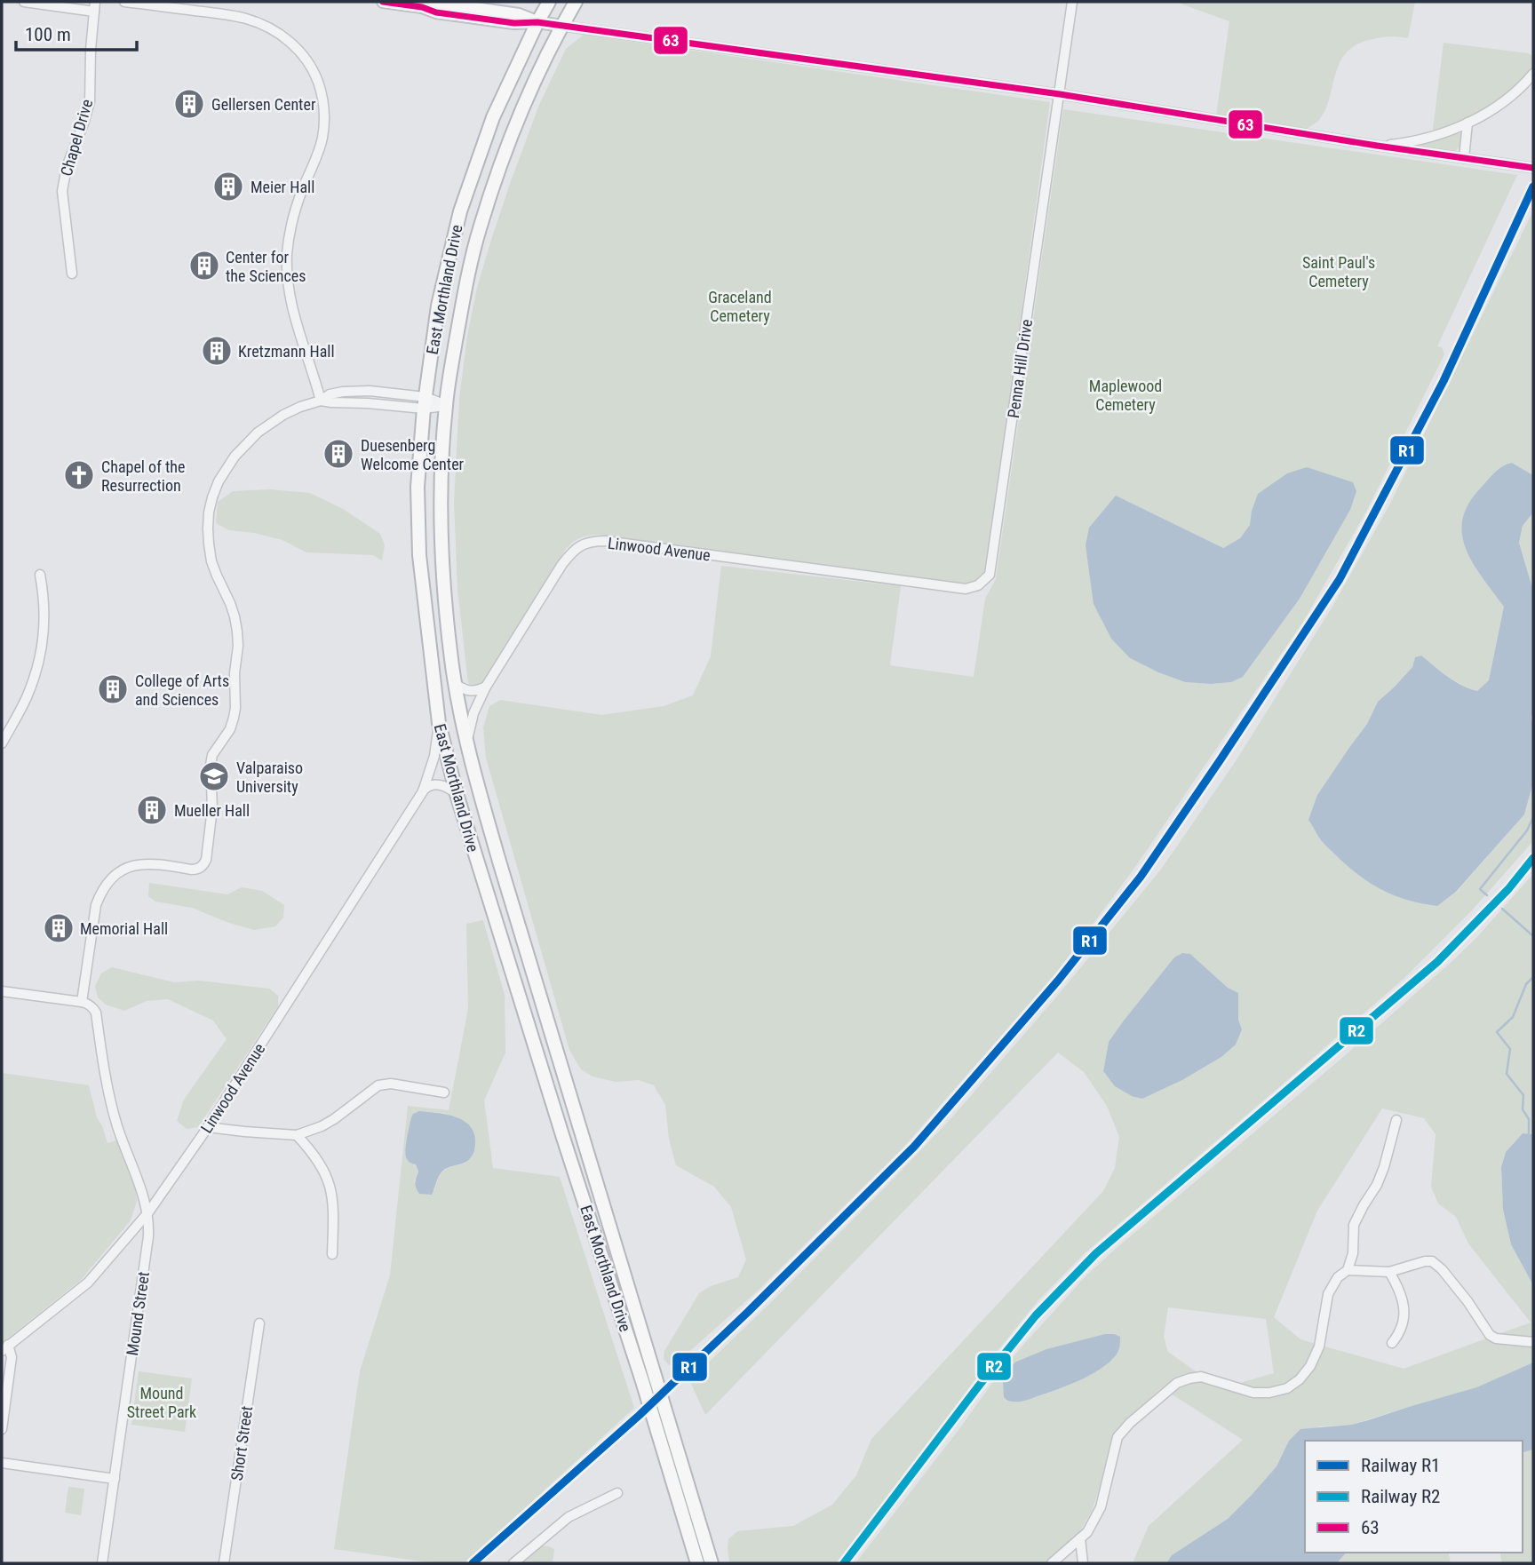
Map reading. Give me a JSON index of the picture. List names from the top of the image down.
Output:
{
  "streets": {
    "highway": ["East Morthland Drive"],
    "street": [
      "Chapel Drive",
      "Penna Hill Drive",
      "Linwood Avenue",
      "Mound Street",
      "Short Street"
    ]
  },
  "crossings": [
    ["East Morthland Drive", "Linwood Avenue"],
    ["Penna Hill Drive", "Linwood Avenue"],
    ["Linwood Avenue", "Mound Street"]
  ],
  "parks": [
    "Saint Paul's Cemetery",
    "Graceland Cemetery",
    "Maplewood Cemetery",
    "Mound Street Park"
  ],
  "places": {
    "building": [
      "Gellersen Center",
      "Meier Hall",
      "Center for the Sciences",
      "Kretzmann Hall",
      "Duesenberg Welcome Center",
      "College of Arts and Sciences",
      "Mueller Hall",
      "Memorial Hall"
    ],
    "church": ["Chapel of the Resurrection"],
    "school or university": ["Valparaiso University"]
  },
  "lines": ["transit line 63", "rail line R1", "rail line R2"],
  "legend": ["Railway R1", "Railway R2", "63"],
  "scale_bar": "100 m"
}
